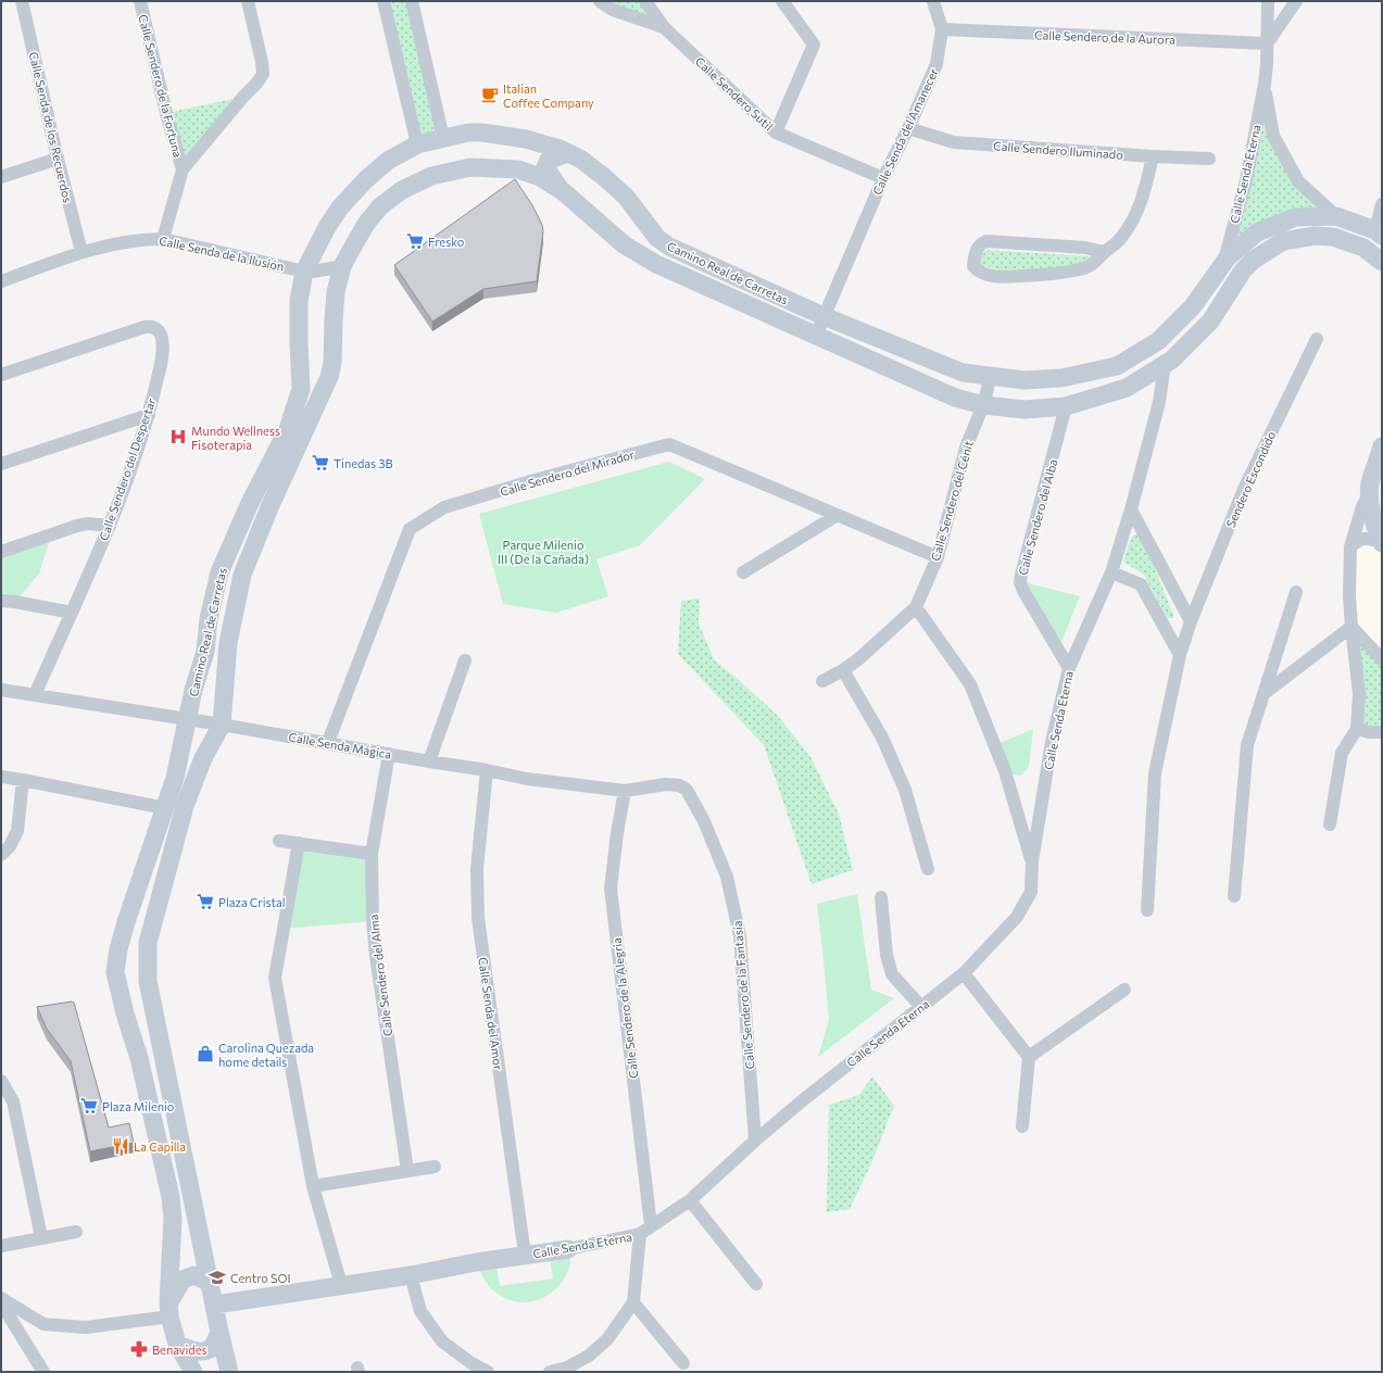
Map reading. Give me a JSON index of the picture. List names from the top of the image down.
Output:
{
  "streets": {
    "street": [
      "Calle Sendero de la Aurora",
      "Calle Sendero de la Fortuna",
      "Calle Sendero Sutil",
      "Calle Senda de los Recuerdos",
      "Calle Senda del Amanecer",
      "Calle Sendero Iluminado",
      "Calle Senda Eterna",
      "Calle Senda de la Ilusión",
      "Camino Real de Carretas",
      "Calle Sendero del Despertar",
      "Calle Sendero del Mirador",
      "Sendero Escondido",
      "Calle Sendero del Cénit",
      "Calle Sendero del Alba",
      "Calle Senda Mágica",
      "Calle Sendero del Alma",
      "Calle Sendero de la Fantasía",
      "Calle Sendero de la Alegria",
      "Calle Senda del Amor"
    ]
  },
  "crossings": [
    ["Calle Sendero de la Aurora", "Calle Senda del Amanecer"],
    ["Calle Sendero de la Aurora", "Calle Senda Eterna"],
    ["Calle Sendero Sutil", "Calle Senda del Amanecer"],
    ["Calle Senda de los Recuerdos", "Calle Senda de la Ilusión"],
    ["Calle Senda del Amanecer", "Calle Sendero Iluminado"],
    ["Calle Senda del Amanecer", "Camino Real de Carretas"],
    ["Calle Senda Eterna", "Camino Real de Carretas"],
    ["Calle Senda Eterna", "Calle Sendero del Alba"],
    ["Calle Senda Eterna", "Calle Sendero de la Fantasía"],
    ["Calle Senda Eterna", "Calle Sendero de la Alegria"],
    ["Calle Senda Eterna", "Calle Senda del Amor"],
    ["Calle Senda de la Ilusión", "Camino Real de Carretas"],
    ["Camino Real de Carretas", "Calle Sendero del Cénit"],
    ["Camino Real de Carretas", "Calle Sendero del Alba"],
    ["Camino Real de Carretas", "Calle Senda Mágica"],
    ["Calle Sendero del Despertar", "Calle Senda Mágica"],
    ["Calle Sendero del Mirador", "Calle Sendero del Cénit"],
    ["Calle Sendero del Mirador", "Calle Senda Mágica"],
    ["Calle Senda Mágica", "Calle Sendero del Alma"],
    ["Calle Senda Mágica", "Calle Sendero de la Fantasía"],
    ["Calle Senda Mágica", "Calle Sendero de la Alegria"],
    ["Calle Senda Mágica", "Calle Senda del Amor"]
  ],
  "parks": ["Parque Milenio III (De la Cañada)"],
  "places": {
    "cafe": ["Italian Coffee Company"],
    "supermarket": [
      "Fresko",
      "Tinedas 3B",
      "Plaza Cristal",
      "Plaza Milenio"
    ],
    "hospital": ["Mundo Wellness Fisoterapia"],
    "shop": ["Carolina Quezada home details"],
    "restaurant": ["La Capilla"],
    "school or university": ["Centro SOI"],
    "pharmacy": ["Benavides"]
  }
}
